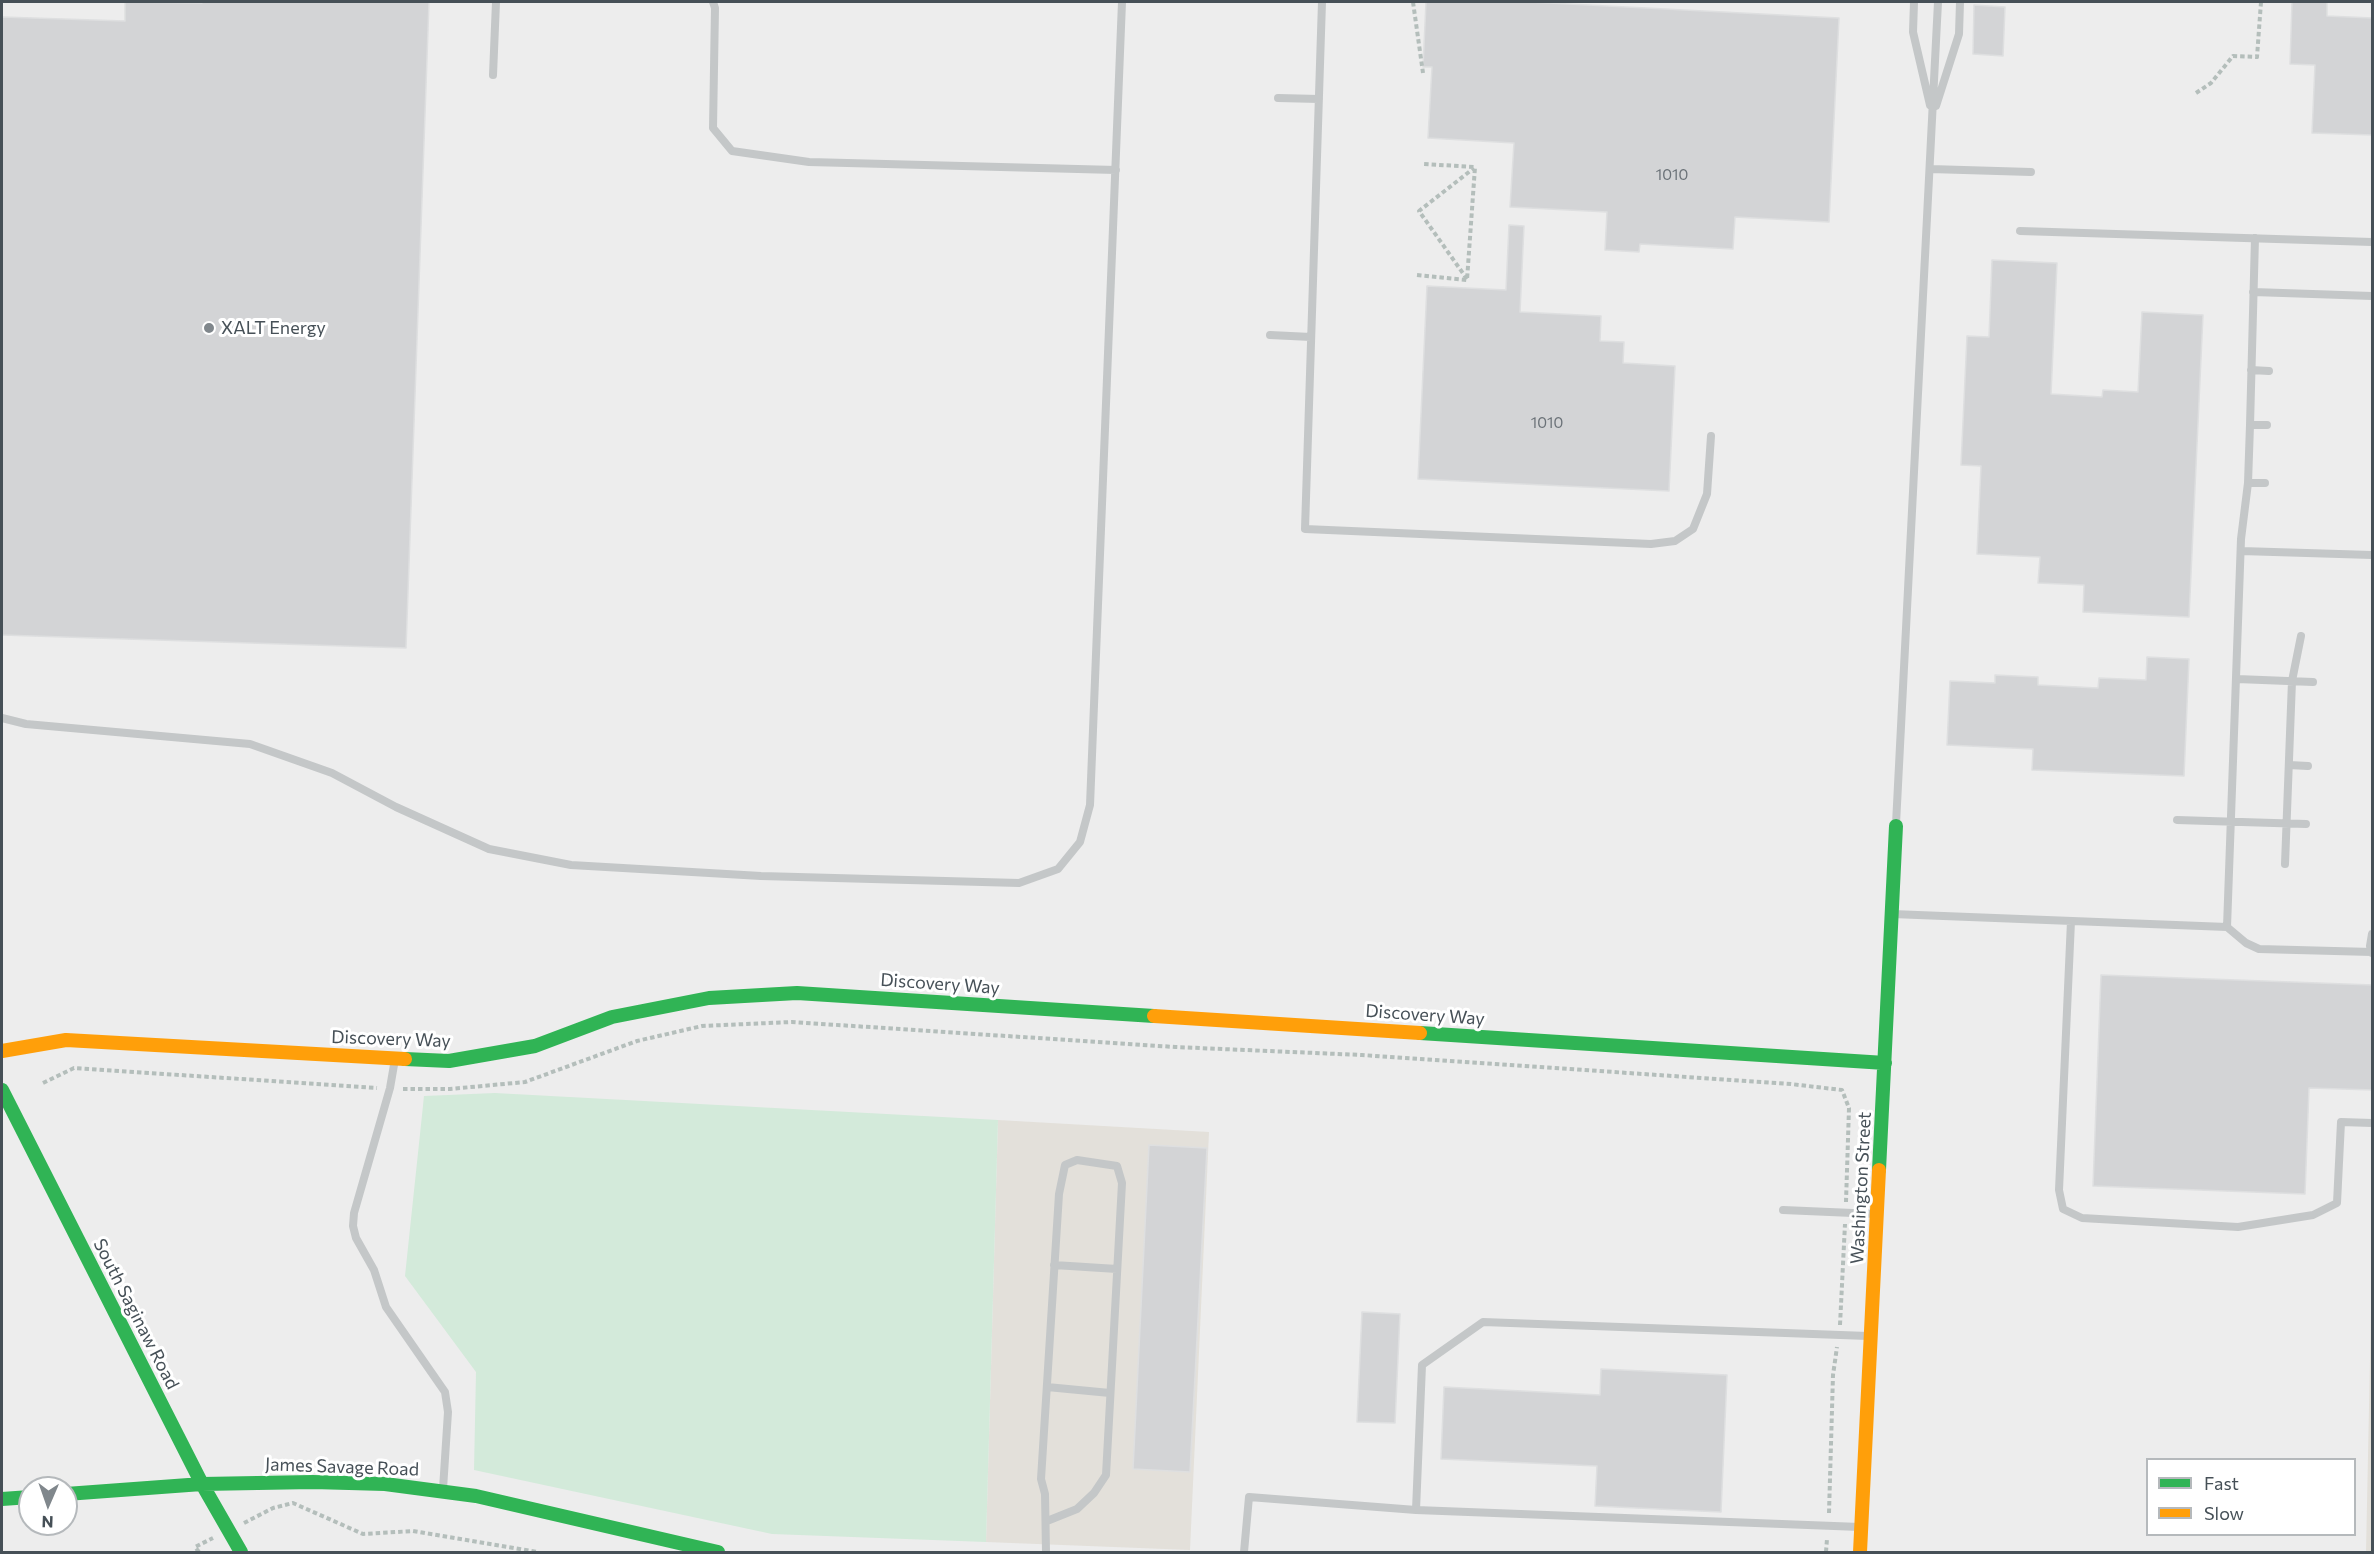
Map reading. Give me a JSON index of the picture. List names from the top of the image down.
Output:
{
  "streets": {
    "street": [
      "Discovery Way",
      "Washington Street",
      "South Saginaw Road",
      "James Savage Road"
    ]
  },
  "crossings": [
    ["Discovery Way", "Washington Street"],
    ["South Saginaw Road", "James Savage Road"]
  ],
  "places": ["XALT Energy"],
  "house_numbers": ["1010", "1010"],
  "legend": ["Fast", "Slow"],
  "north": "bottom"
}
